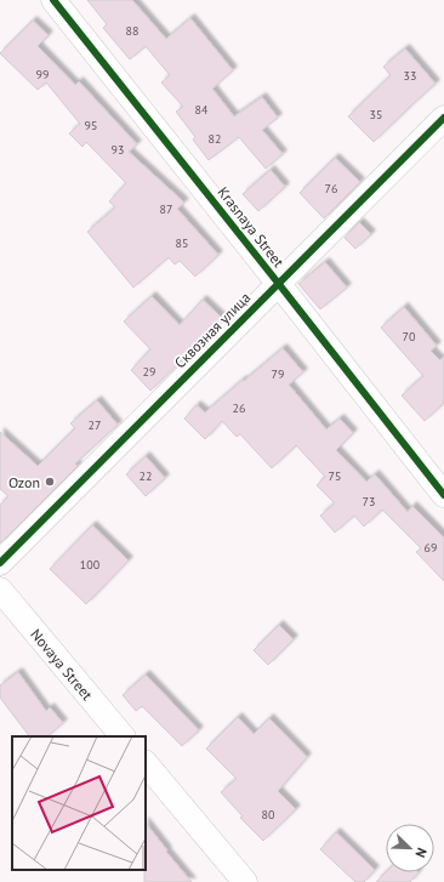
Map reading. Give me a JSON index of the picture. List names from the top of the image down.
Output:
{
  "streets": {
    "street": ["Krasnaya Street", "Сквозная улица", "Novaya Street"]
  },
  "crossings": [
    ["Krasnaya Street", "Сквозная улица"]
  ],
  "places": ["Ozon"],
  "house_numbers": [
    "88",
    "99",
    "33",
    "84",
    "35",
    "95",
    "82",
    "93",
    "76",
    "87",
    "85",
    "70",
    "29",
    "79",
    "26",
    "27",
    "22",
    "75",
    "73",
    "69",
    "100",
    "80"
  ],
  "north": "bottom right"
}
